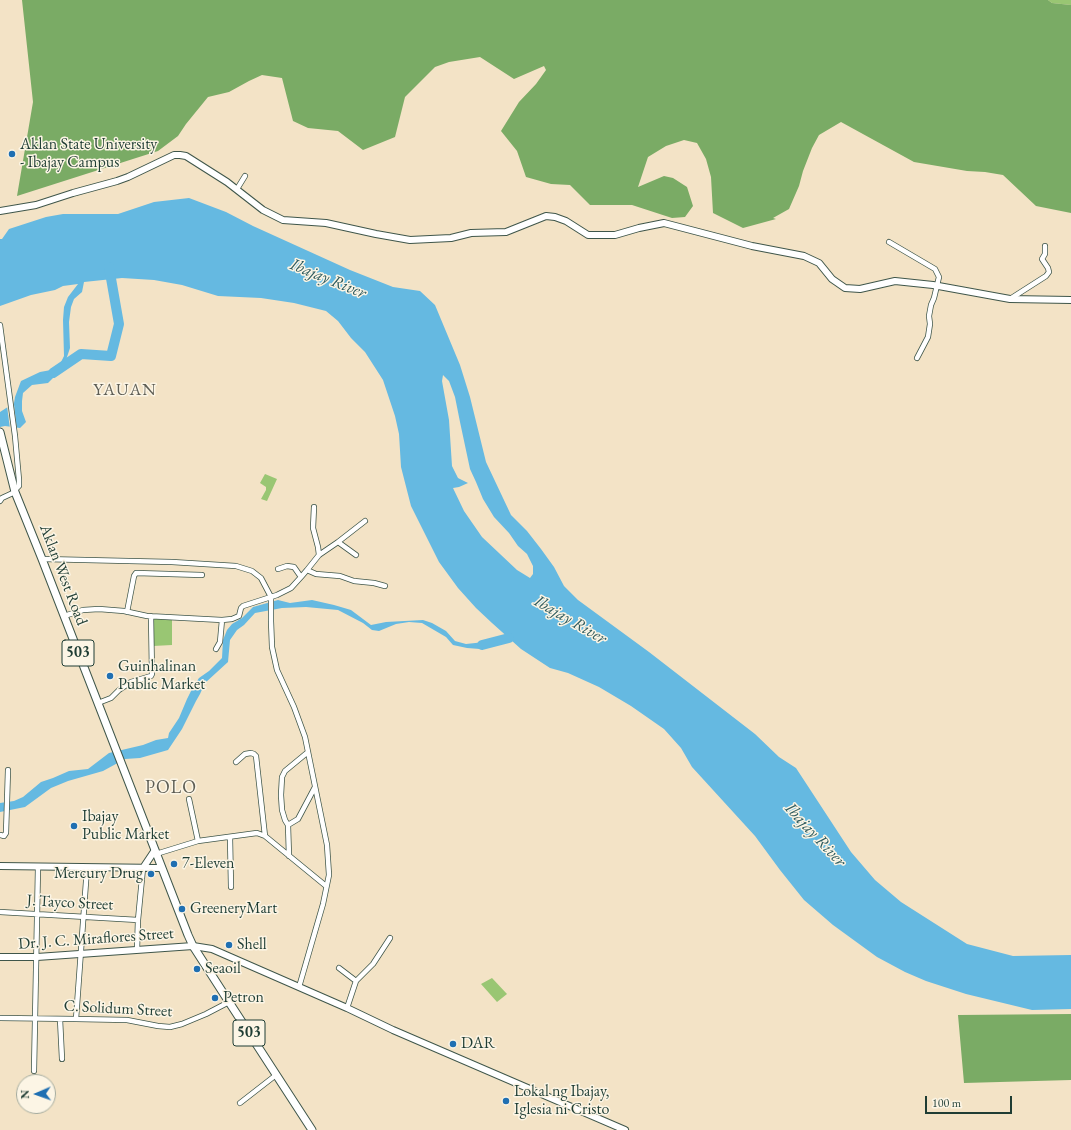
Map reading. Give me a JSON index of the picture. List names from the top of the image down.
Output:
{
  "streets": {
    "main road": ["Aklan West Road", "503"],
    "street": ["J. Tayco Street", "Dr. J. C. Miraflores Street", "C. Solidum Street"]
  },
  "crossings": [
    ["Aklan West Road", "Dr. J. C. Miraflores Street"],
    ["Aklan West Road", "C. Solidum Street"]
  ],
  "districts": ["YAUAN", "POLO"],
  "water": ["Ibajay River"],
  "places": [
    "Aklan State University - Ibajay Campus",
    "Guinhalinan Public Market",
    "Ibajay Public Market",
    "7-Eleven",
    "Mercury Drug",
    "GreeneryMart",
    "Shell",
    "Seaoil",
    "Petron",
    "DAR",
    "Lokal ng Ibajay, Iglesia ni Cristo"
  ],
  "scale_bar": "100 m",
  "north": "left"
}
